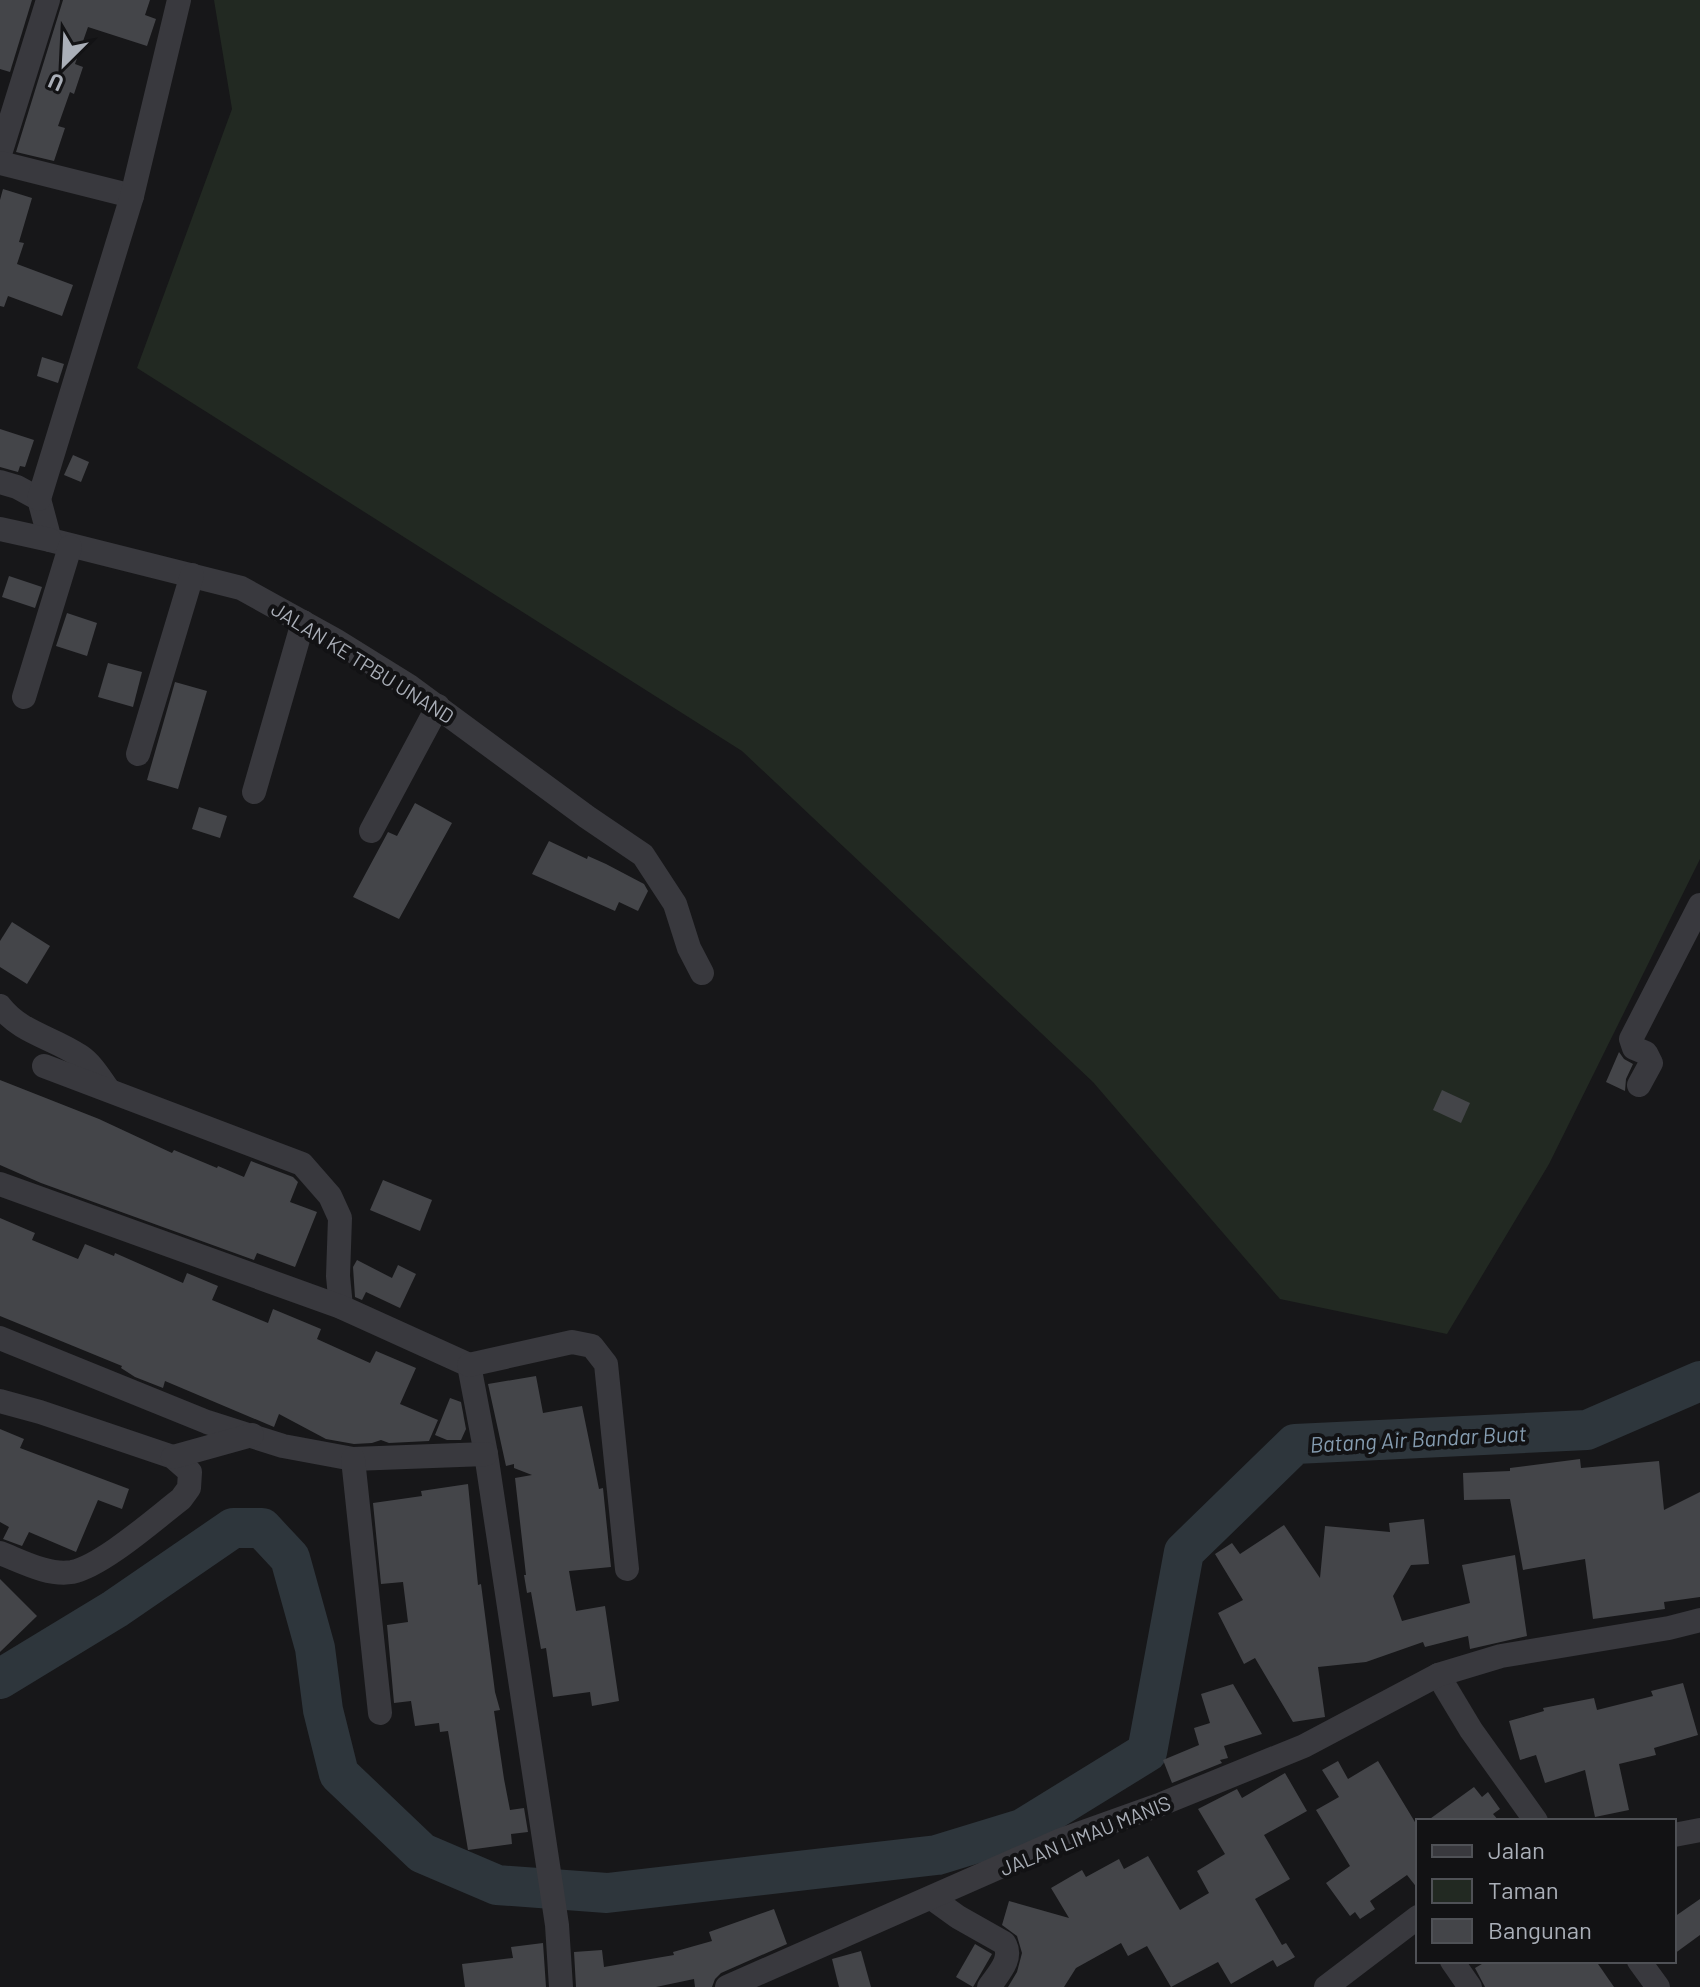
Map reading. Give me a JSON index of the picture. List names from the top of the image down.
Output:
{
  "streets": {
    "street": ["JALAN KE TPBU UNAND", "JALAN LIMAU MANIS"]
  },
  "water": ["Batang Air Bandar Buat"],
  "legend": ["Jalan", "Taman", "Bangunan"],
  "north": "bottom left"
}
